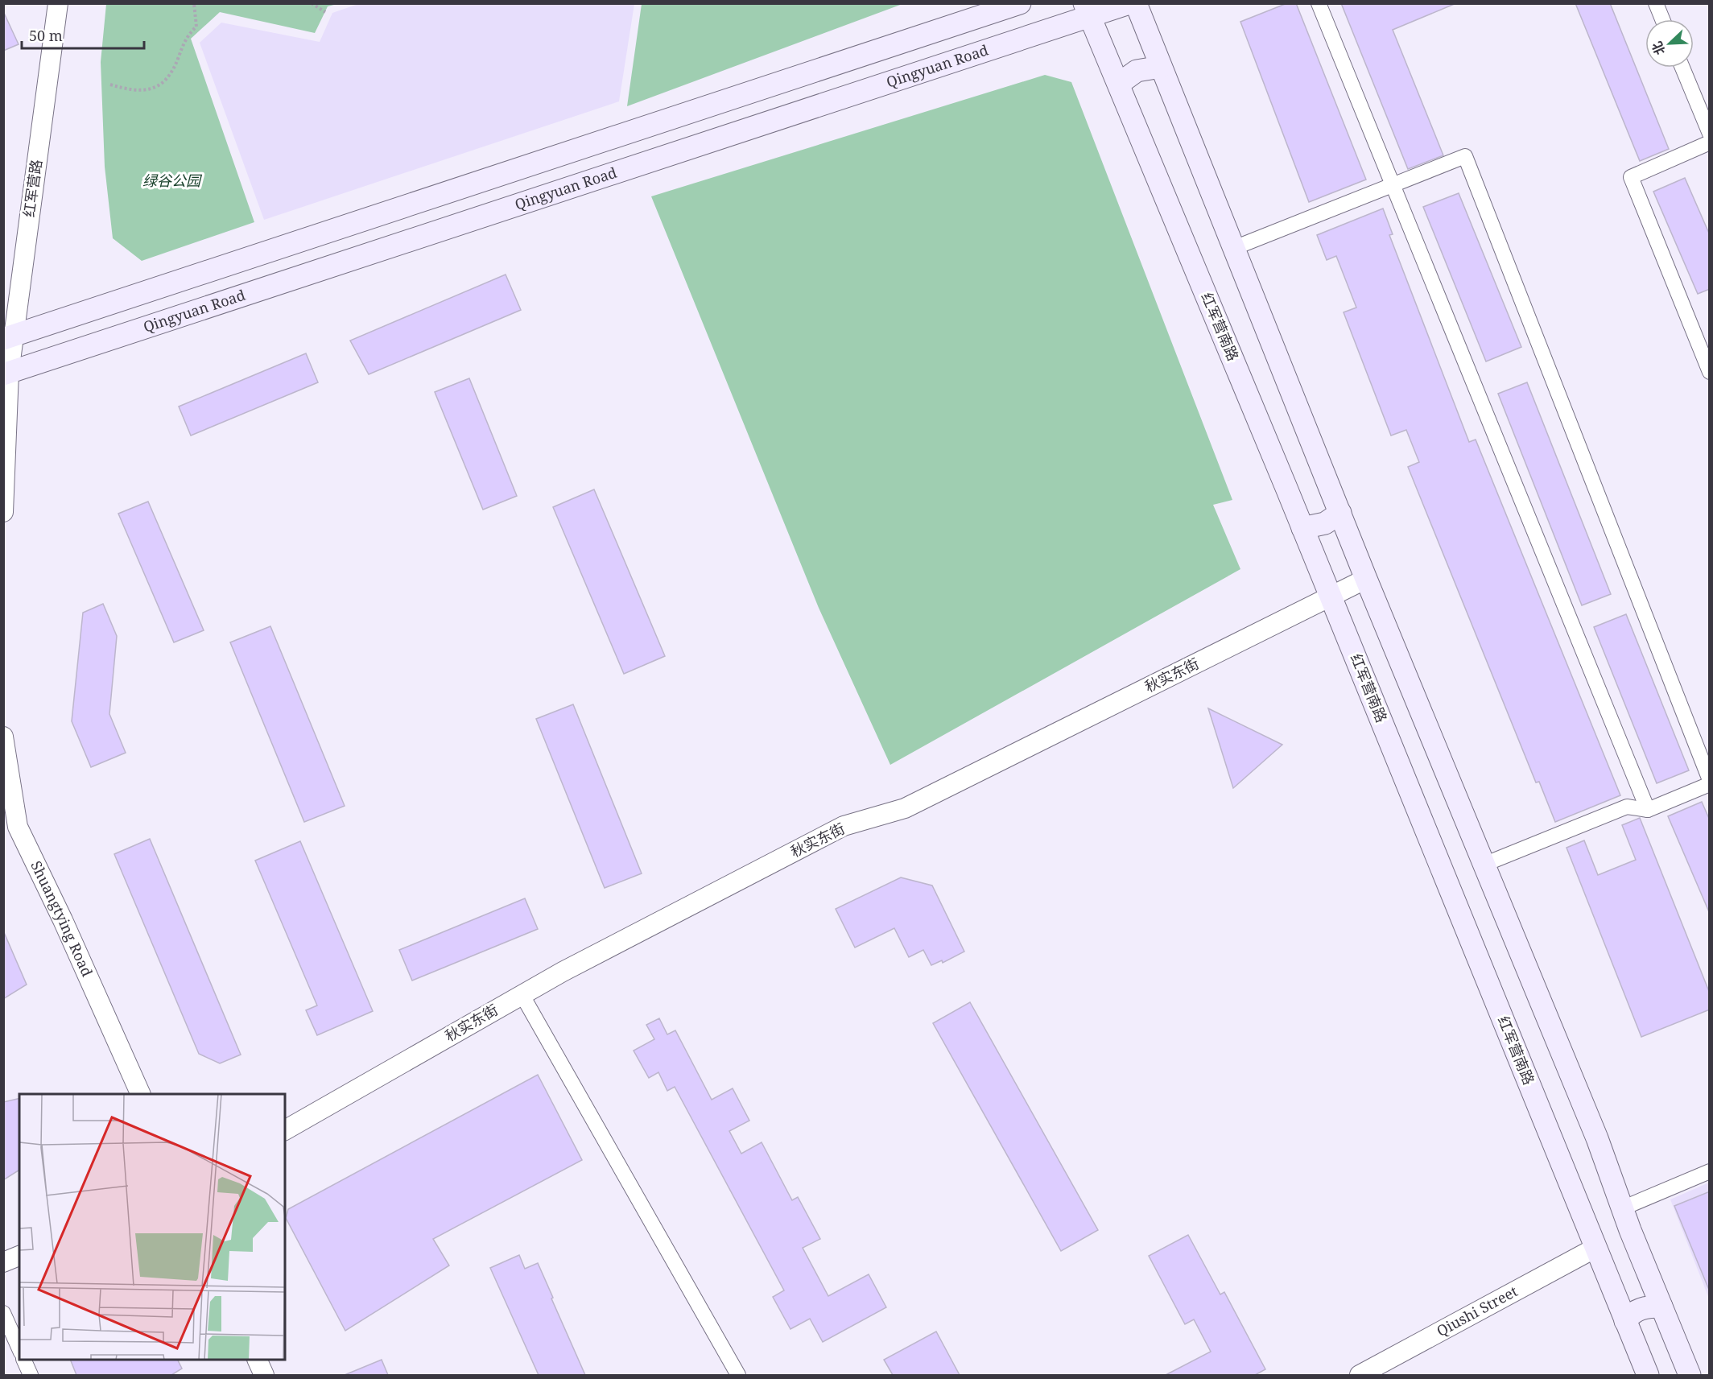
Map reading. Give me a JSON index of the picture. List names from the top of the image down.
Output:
{
  "streets": {
    "main road": ["Qingyuan Road", "红军营南路"],
    "street": [
      "红军营路",
      "秋实东街",
      "Shuangtying Road",
      "Qiushi Street"
    ]
  },
  "crossings": [
    ["Qingyuan Road", "红军营路"],
    ["Qingyuan Road", "红军营南路"],
    ["红军营南路", "秋实东街"],
    ["红军营南路", "Qiushi Street"]
  ],
  "parks": ["绿谷公园"],
  "scale_bar": "50 m",
  "north": "bottom left"
}
